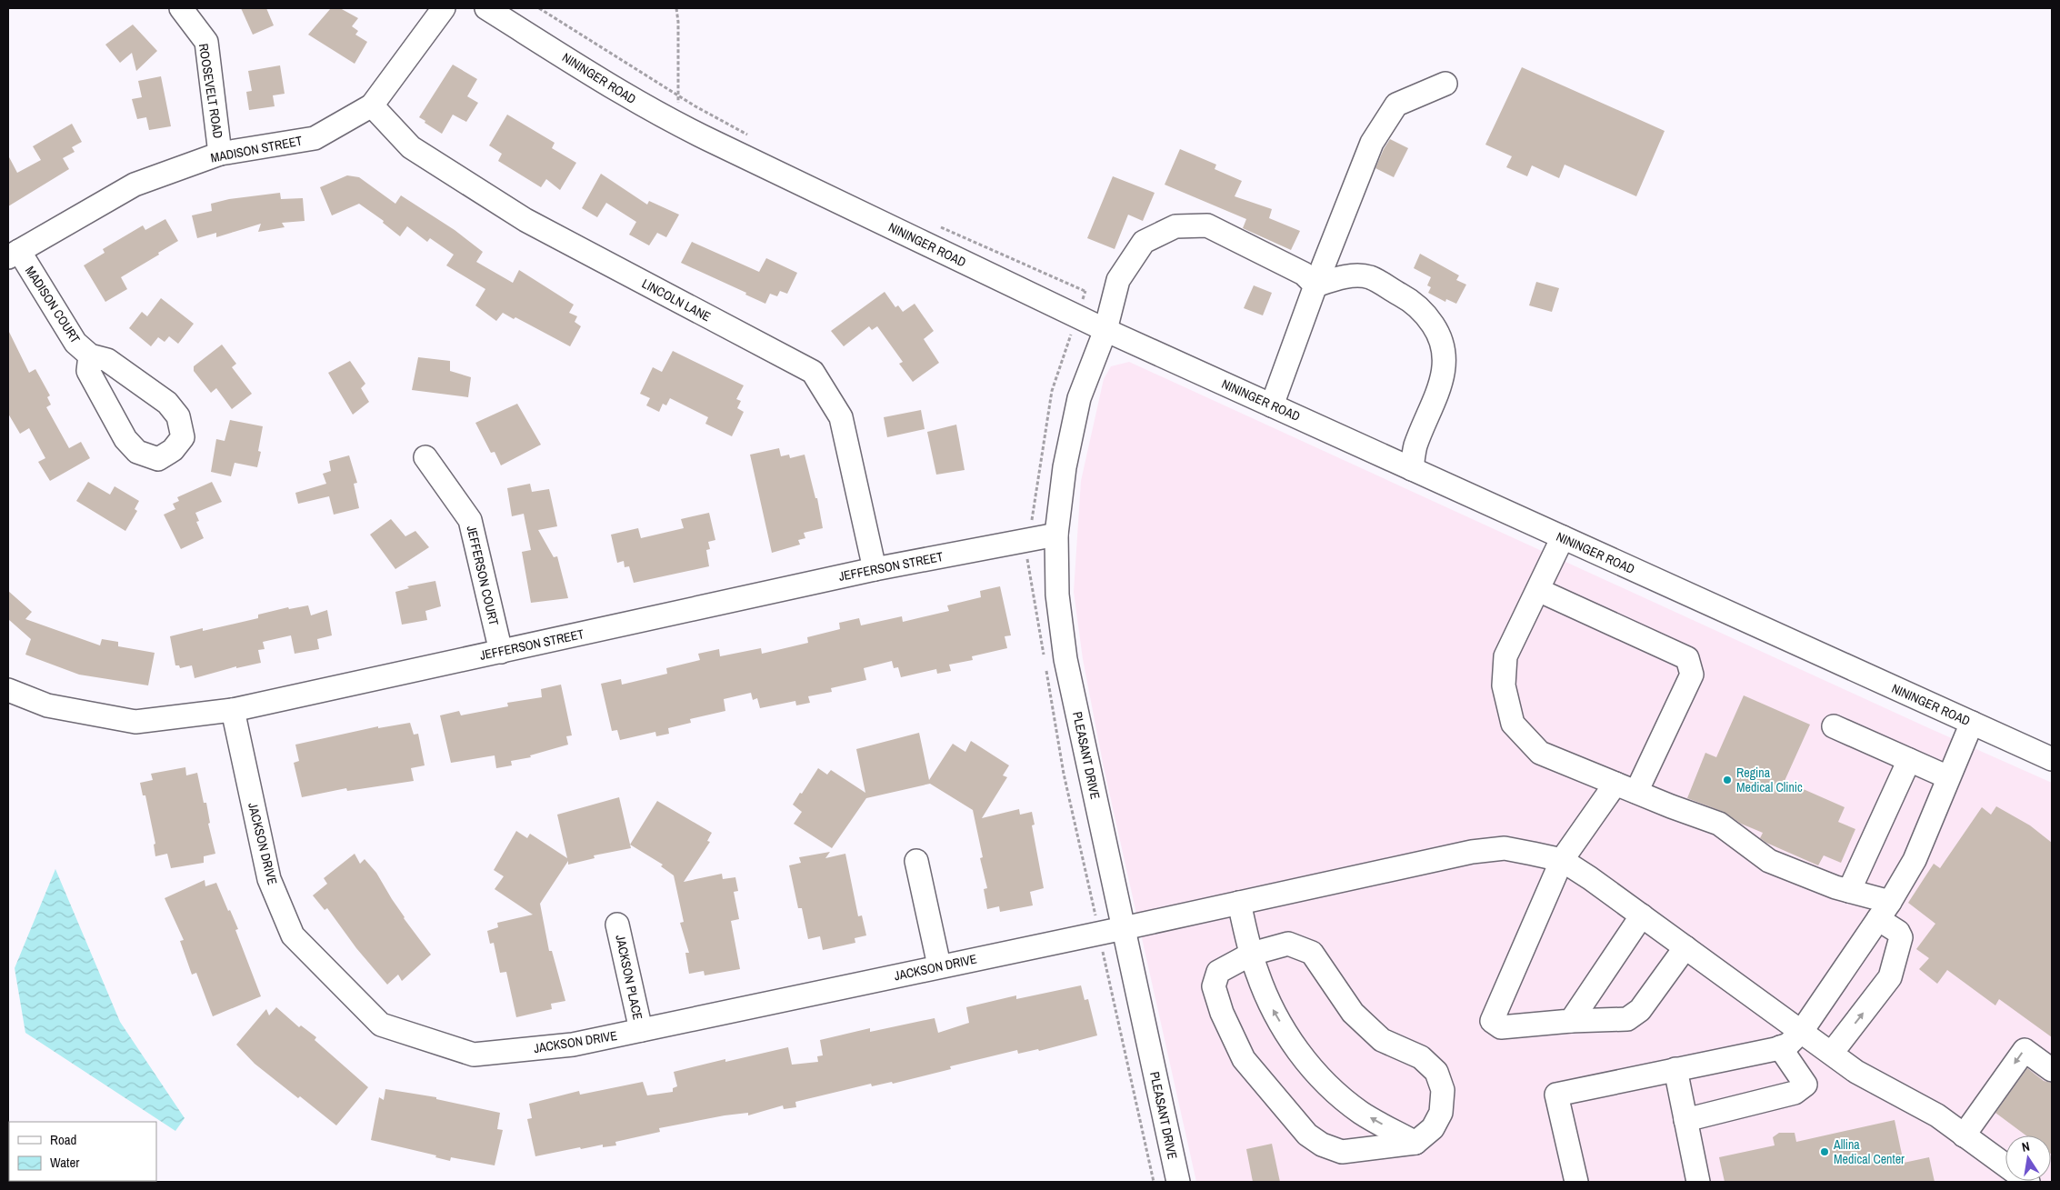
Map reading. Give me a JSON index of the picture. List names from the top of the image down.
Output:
{
  "streets": {
    "street": [
      "NININGER ROAD",
      "ROOSEVELT ROAD",
      "MADISON STREET",
      "LINCOLN LANE",
      "MADISON COURT",
      "JEFFERSON STREET",
      "JEFFERSON COURT",
      "PLEASANT DRIVE",
      "JACKSON DRIVE",
      "JACKSON PLACE"
    ]
  },
  "crossings": [
    ["NININGER ROAD", "PLEASANT DRIVE"],
    ["ROOSEVELT ROAD", "MADISON STREET"],
    ["MADISON STREET", "LINCOLN LANE"],
    ["MADISON STREET", "MADISON COURT"],
    ["LINCOLN LANE", "JEFFERSON STREET"],
    ["JEFFERSON STREET", "JEFFERSON COURT"],
    ["JEFFERSON STREET", "PLEASANT DRIVE"],
    ["JEFFERSON STREET", "JACKSON DRIVE"],
    ["PLEASANT DRIVE", "JACKSON DRIVE"],
    ["JACKSON DRIVE", "JACKSON PLACE"]
  ],
  "places": ["Regina Medical Clinic", "Allina Medical Center"],
  "legend": ["Road", "Water"],
  "north": "top"
}
